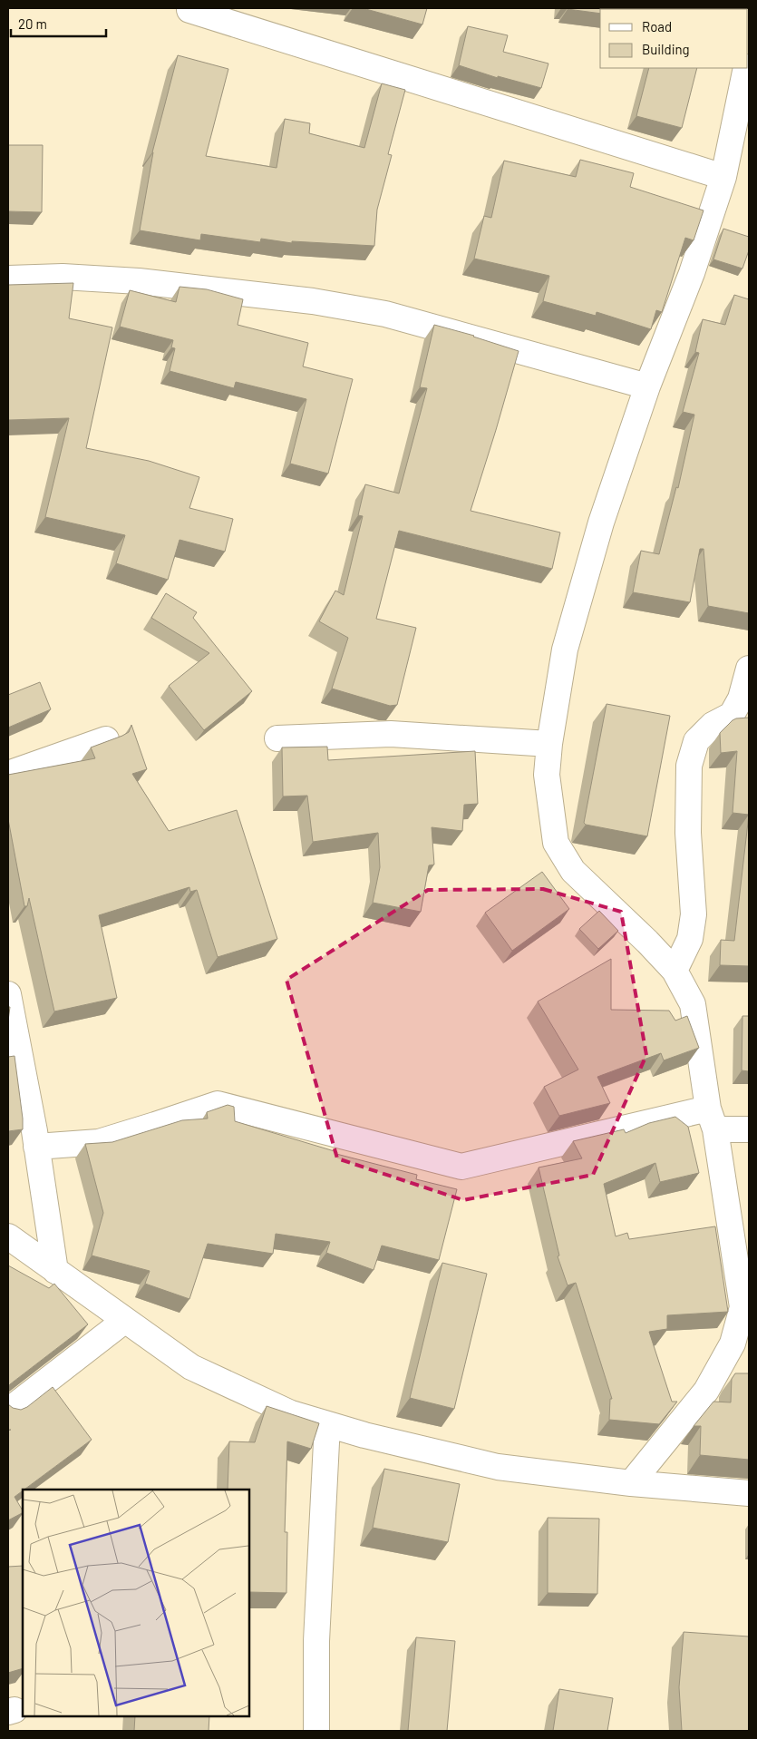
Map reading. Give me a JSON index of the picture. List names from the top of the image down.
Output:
{
  "legend": ["Road", "Building"],
  "scale_bar": "20 m"
}
